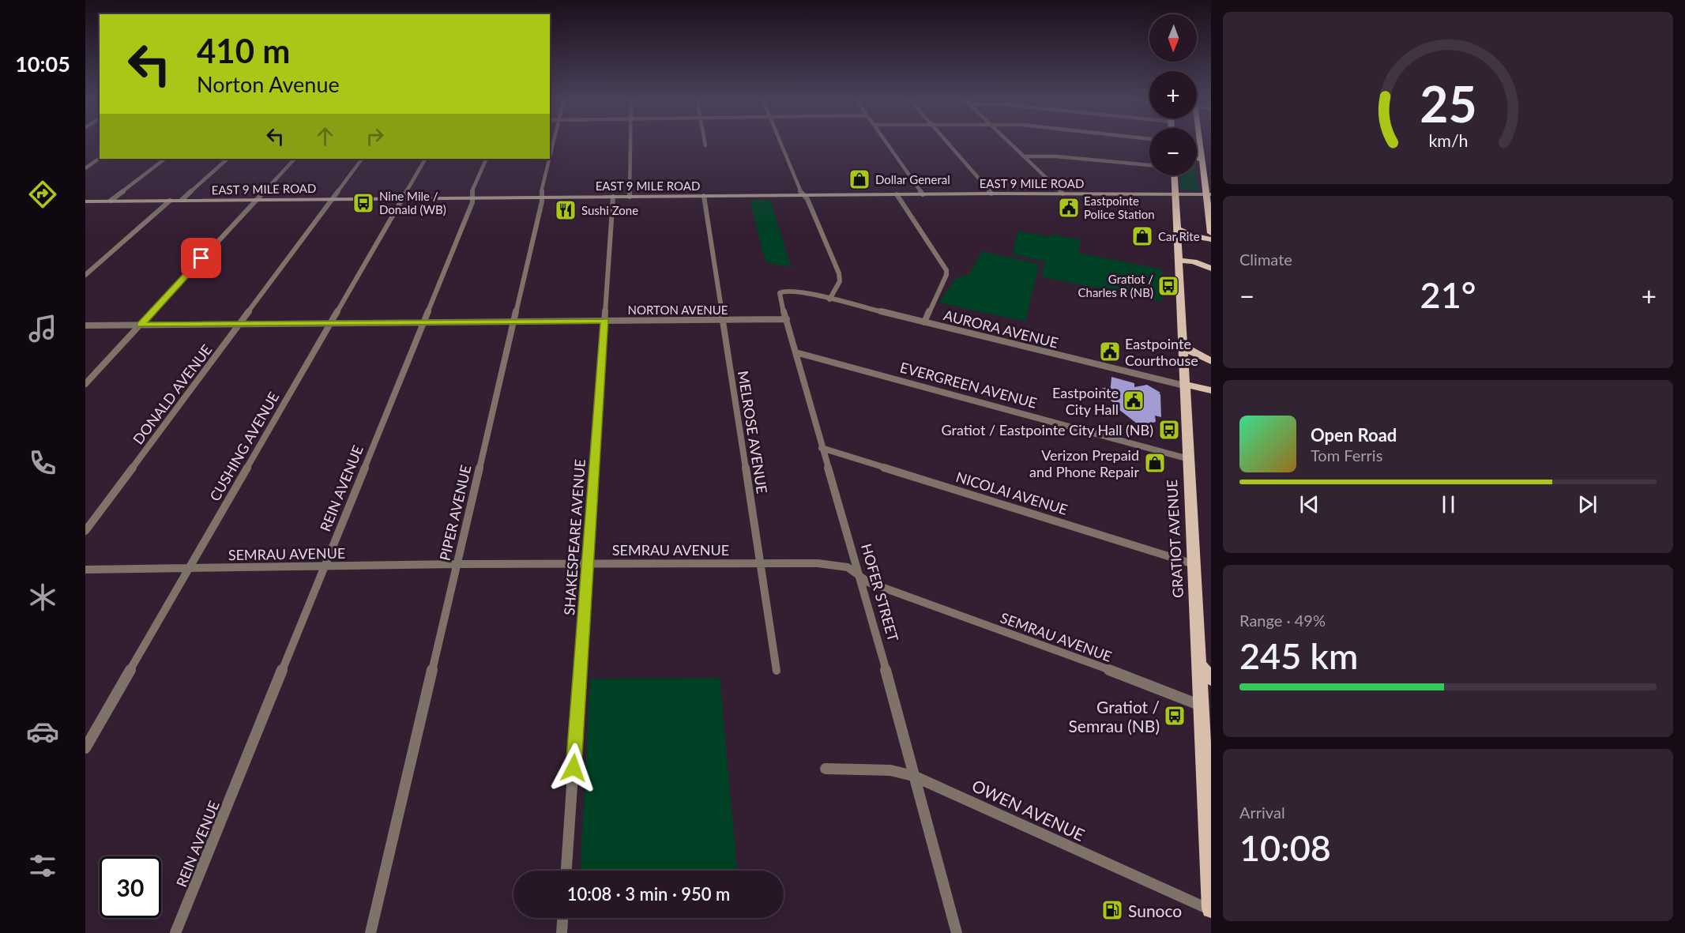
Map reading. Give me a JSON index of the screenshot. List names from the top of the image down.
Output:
{
  "streets": {
    "main road": ["EAST 9 MILE ROAD", "GRATIOT AVENUE"],
    "street": [
      "NORTON AVENUE",
      "AURORA AVENUE",
      "EVERGREEN AVENUE",
      "DONALD AVENUE",
      "MELROSE AVENUE",
      "CUSHING AVENUE",
      "REIN AVENUE",
      "NICOLAI AVENUE",
      "PIPER AVENUE",
      "SHAKESPEARE AVENUE",
      "SEMRAU AVENUE",
      "HOFER STREET",
      "OWEN AVENUE"
    ]
  },
  "crossings": [
    ["EAST 9 MILE ROAD", "DONALD AVENUE"],
    ["EAST 9 MILE ROAD", "MELROSE AVENUE"],
    ["EAST 9 MILE ROAD", "CUSHING AVENUE"],
    ["EAST 9 MILE ROAD", "REIN AVENUE"],
    ["EAST 9 MILE ROAD", "PIPER AVENUE"],
    ["EAST 9 MILE ROAD", "SHAKESPEARE AVENUE"],
    ["EAST 9 MILE ROAD", "GRATIOT AVENUE"],
    ["NORTON AVENUE", "DONALD AVENUE"],
    ["NORTON AVENUE", "MELROSE AVENUE"],
    ["NORTON AVENUE", "CUSHING AVENUE"],
    ["NORTON AVENUE", "REIN AVENUE"],
    ["NORTON AVENUE", "PIPER AVENUE"],
    ["NORTON AVENUE", "SHAKESPEARE AVENUE"],
    ["NORTON AVENUE", "HOFER STREET"],
    ["AURORA AVENUE", "GRATIOT AVENUE"],
    ["AURORA AVENUE", "HOFER STREET"],
    ["EVERGREEN AVENUE", "GRATIOT AVENUE"],
    ["EVERGREEN AVENUE", "HOFER STREET"],
    ["MELROSE AVENUE", "SEMRAU AVENUE"],
    ["CUSHING AVENUE", "SEMRAU AVENUE"],
    ["REIN AVENUE", "SEMRAU AVENUE"],
    ["NICOLAI AVENUE", "GRATIOT AVENUE"],
    ["NICOLAI AVENUE", "HOFER STREET"],
    ["PIPER AVENUE", "SEMRAU AVENUE"],
    ["SHAKESPEARE AVENUE", "SEMRAU AVENUE"],
    ["GRATIOT AVENUE", "SEMRAU AVENUE"],
    ["GRATIOT AVENUE", "OWEN AVENUE"],
    ["SEMRAU AVENUE", "HOFER STREET"],
    ["HOFER STREET", "OWEN AVENUE"]
  ],
  "places": {
    "shop": ["Dollar General", "Car Rite", "Verizon Prepaid and Phone Repair"],
    "bus stop": [
      "Nine Mile / Donald (WB)",
      "Gratiot / Charles R (NB)",
      "Gratiot / Eastpointe City Hall (NB)",
      "Gratiot / Semrau (NB)"
    ],
    "public building": ["Eastpointe Police Station", "Eastpointe Courthouse", "Eastpointe City Hall"],
    "restaurant": ["Sushi Zone"],
    "fuel station": ["Sunoco"]
  },
  "north": "bottom",
  "page": {
    "tabs": "10:05",
    "map_buttons": ["+", "−"],
    "turn": ["410 m", "Norton Avenue"],
    "tile": [
      "Climate",
      ["Range · 49%", "245 km"],
      ["Arrival", "10:08"]
    ],
    "heat": ["−", "21°", "+"],
    "song": ["Open Road", "Tom Ferris"],
    "limit": "30",
    "trip": "10:08 · 3 min · 950 m",
    "gauge": ["25", "km/h"]
  }
}
